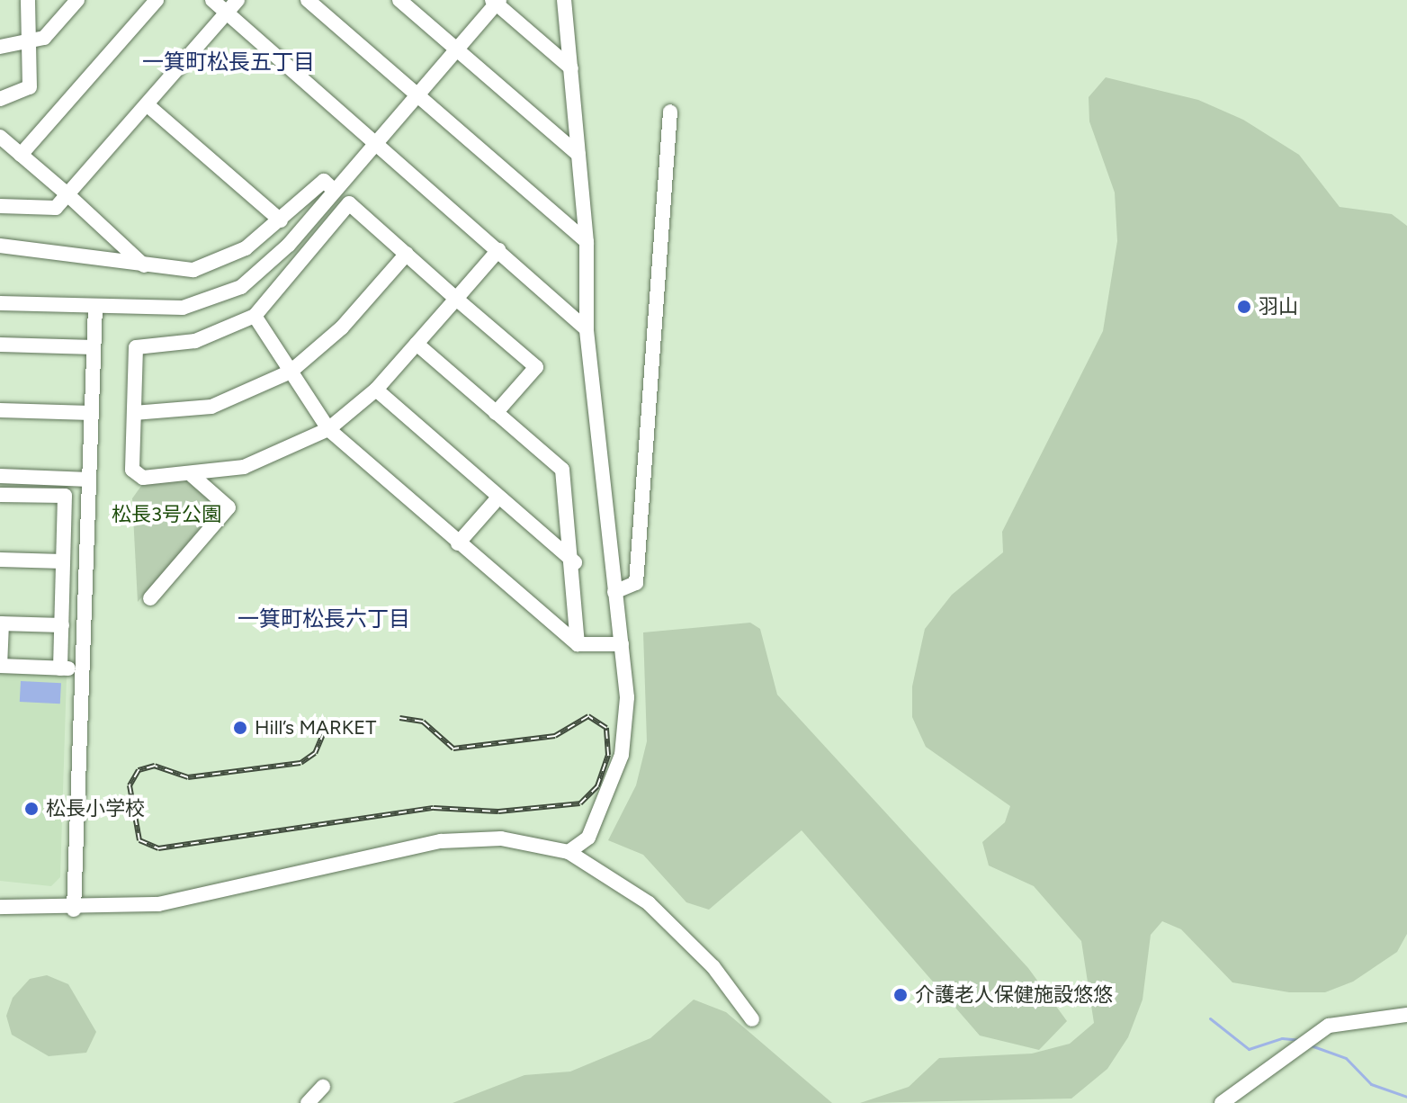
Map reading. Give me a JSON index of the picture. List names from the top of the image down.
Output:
{
  "districts": ["一箕町松長五丁目", "一箕町松長六丁目"],
  "parks": ["松長3号公園"],
  "places": [
    "羽山",
    "Hill’s MARKET",
    "松長小学校",
    "介護老人保健施設悠悠"
  ]
}
